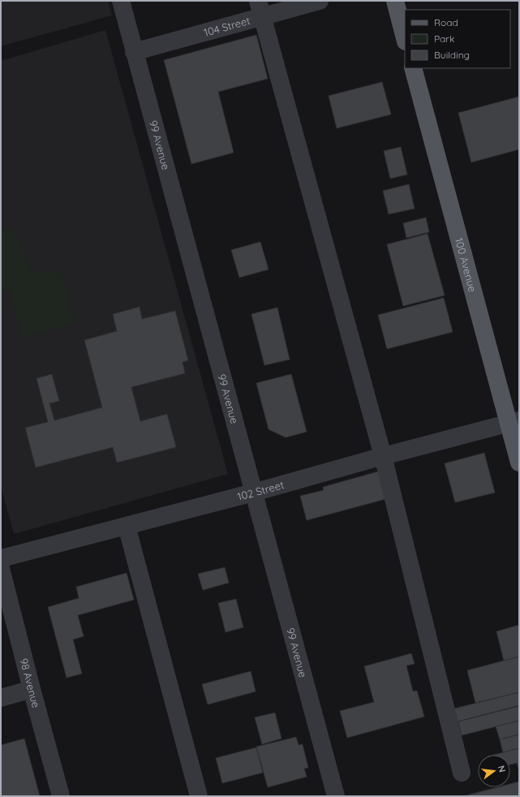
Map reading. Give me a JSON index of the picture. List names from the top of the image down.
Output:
{
  "streets": {
    "main road": ["100 Avenue"],
    "street": [
      "104 Street",
      "99 Avenue",
      "102 Street",
      "98 Avenue"
    ]
  },
  "crossings": [
    ["104 Street", "99 Avenue"],
    ["99 Avenue", "102 Street"],
    ["100 Avenue", "102 Street"]
  ],
  "legend": ["Road", "Park", "Building"],
  "north": "right"
}
